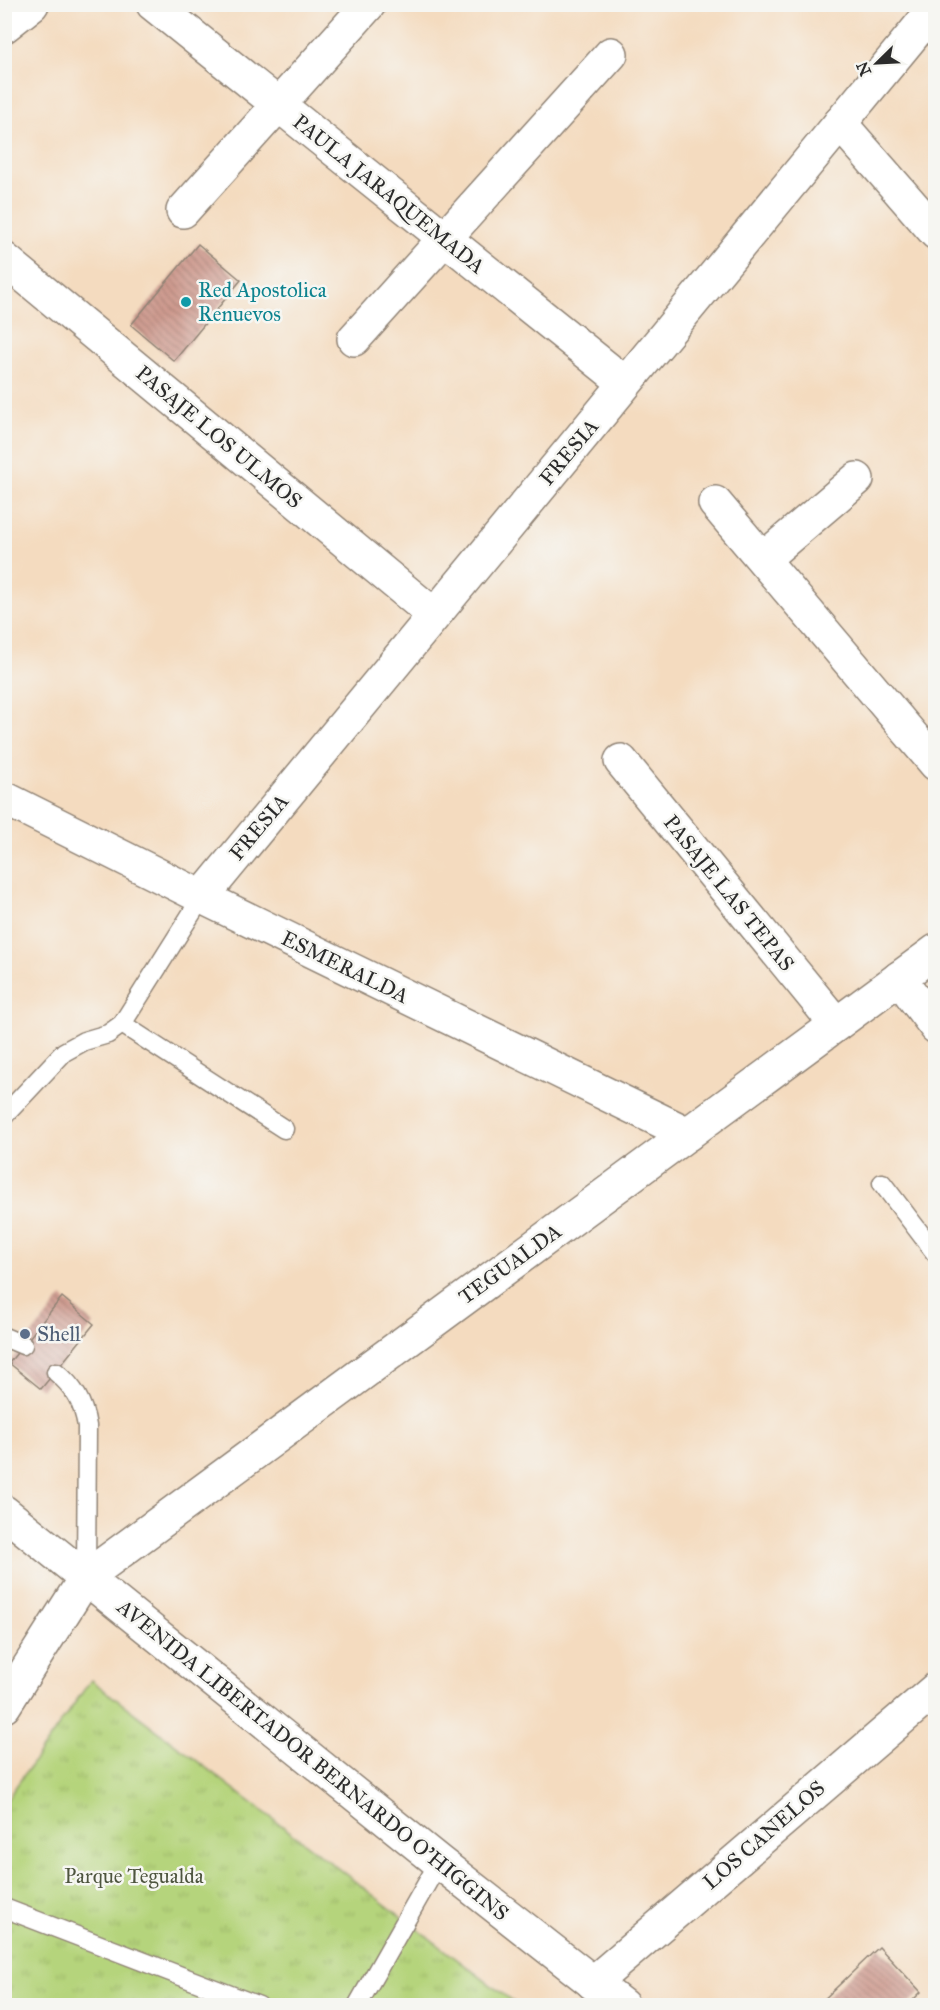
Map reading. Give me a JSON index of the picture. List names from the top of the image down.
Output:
{
  "streets": {
    "street": [
      "PAULA JARAQUEMADA",
      "PASAJE LOS ULMOS",
      "FRESIA",
      "PASAJE LAS TEPAS",
      "ESMERALDA",
      "TEGUALDA",
      "AVENIDA LIBERTADOR BERNARDO O'HIGGINS",
      "LOS CANELOS"
    ]
  },
  "crossings": [
    ["PAULA JARAQUEMADA", "FRESIA"],
    ["PASAJE LOS ULMOS", "FRESIA"],
    ["FRESIA", "ESMERALDA"],
    ["PASAJE LAS TEPAS", "TEGUALDA"],
    ["ESMERALDA", "TEGUALDA"],
    ["TEGUALDA", "AVENIDA LIBERTADOR BERNARDO O'HIGGINS"],
    ["AVENIDA LIBERTADOR BERNARDO O'HIGGINS", "LOS CANELOS"]
  ],
  "parks": ["Parque Tegualda"],
  "places": ["Red Apostolica Renuevos", "Shell"],
  "north": "bottom left"
}
